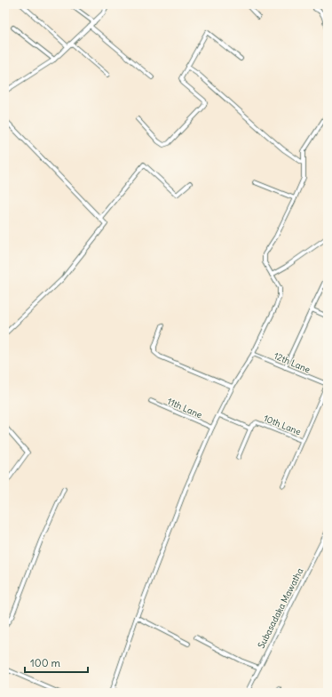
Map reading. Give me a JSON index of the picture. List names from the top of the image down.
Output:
{
  "streets": {
    "street": [
      "12th Lane",
      "11th Lane",
      "10th Lane",
      "Subasadaka Mawatha"
    ]
  },
  "scale_bar": "100 m"
}
